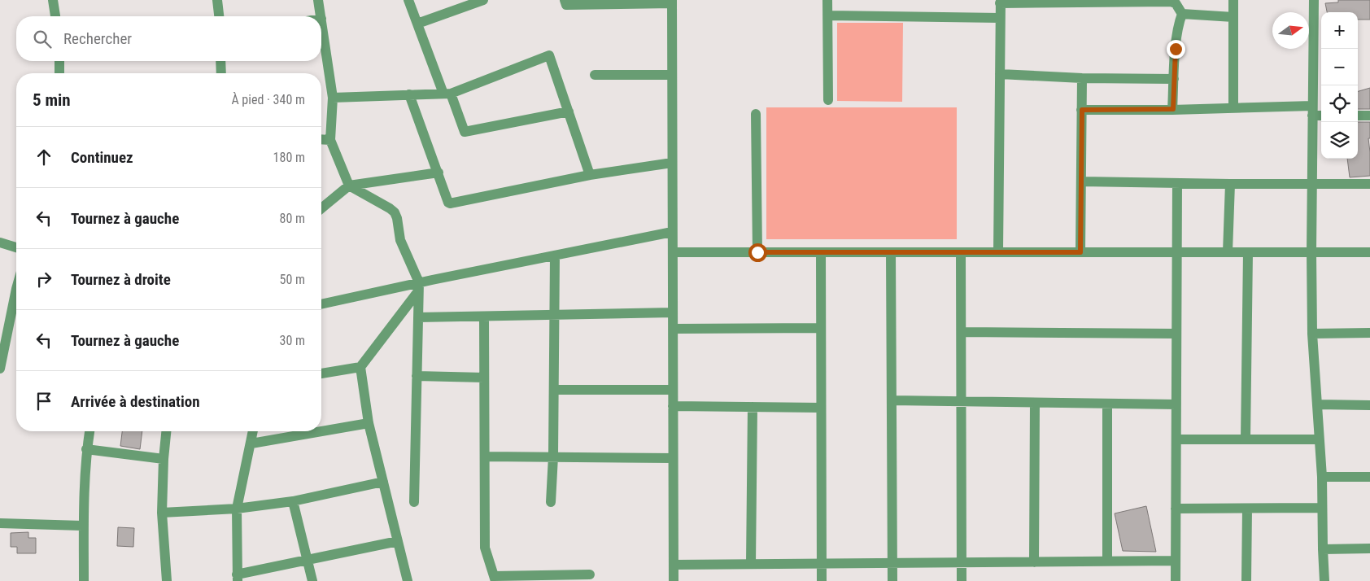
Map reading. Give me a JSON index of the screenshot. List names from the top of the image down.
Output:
{
  "north": "right",
  "page": {
    "map_buttons": ["+", "−"],
    "search": "Rechercher",
    "heading": ["5 min", "À pied · 340 m"],
    "list": [
      ["Continuez", "180 m"],
      ["Tournez à gauche", "80 m"],
      ["Tournez à droite", "50 m"],
      ["Tournez à gauche", "30 m"],
      "Arrivée à destination"
    ]
  }
}
